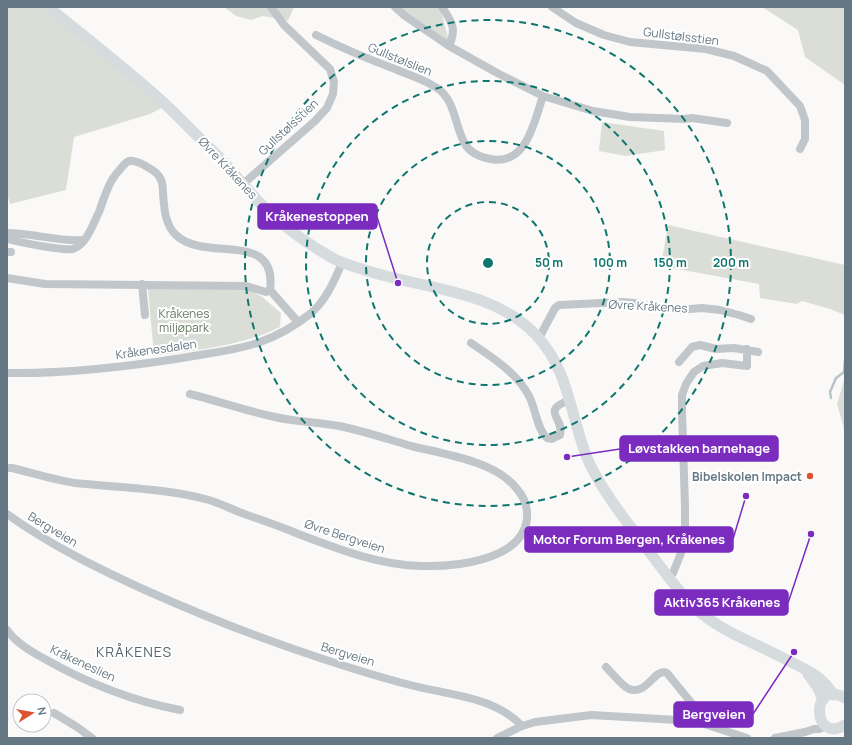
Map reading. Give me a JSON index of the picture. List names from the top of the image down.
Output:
{
  "streets": {
    "main road": ["Øvre Kråkenes"],
    "street": [
      "Gullstølsstien",
      "Gullstølslien",
      "Kråkenesdalen",
      "Bergveien",
      "Øvre Bergveien",
      "Kråkeneslien"
    ]
  },
  "crossings": [
    ["Gullstølsstien", "Øvre Kråkenes"],
    ["Øvre Kråkenes", "Kråkenesdalen"]
  ],
  "districts": ["KRÅKENES"],
  "parks": ["Kråkenes miljøpark"],
  "places": [
    "Kråkenestoppen",
    "Løvstakken barnehage",
    "Bibelskolen Impact",
    "Motor Forum Bergen, Kråkenes",
    "Aktiv365 Kråkenes",
    "Bergveien"
  ],
  "north": "right",
  "rings": [
    "50 m",
    "100 m",
    "150 m",
    "200 m"
  ]
}
